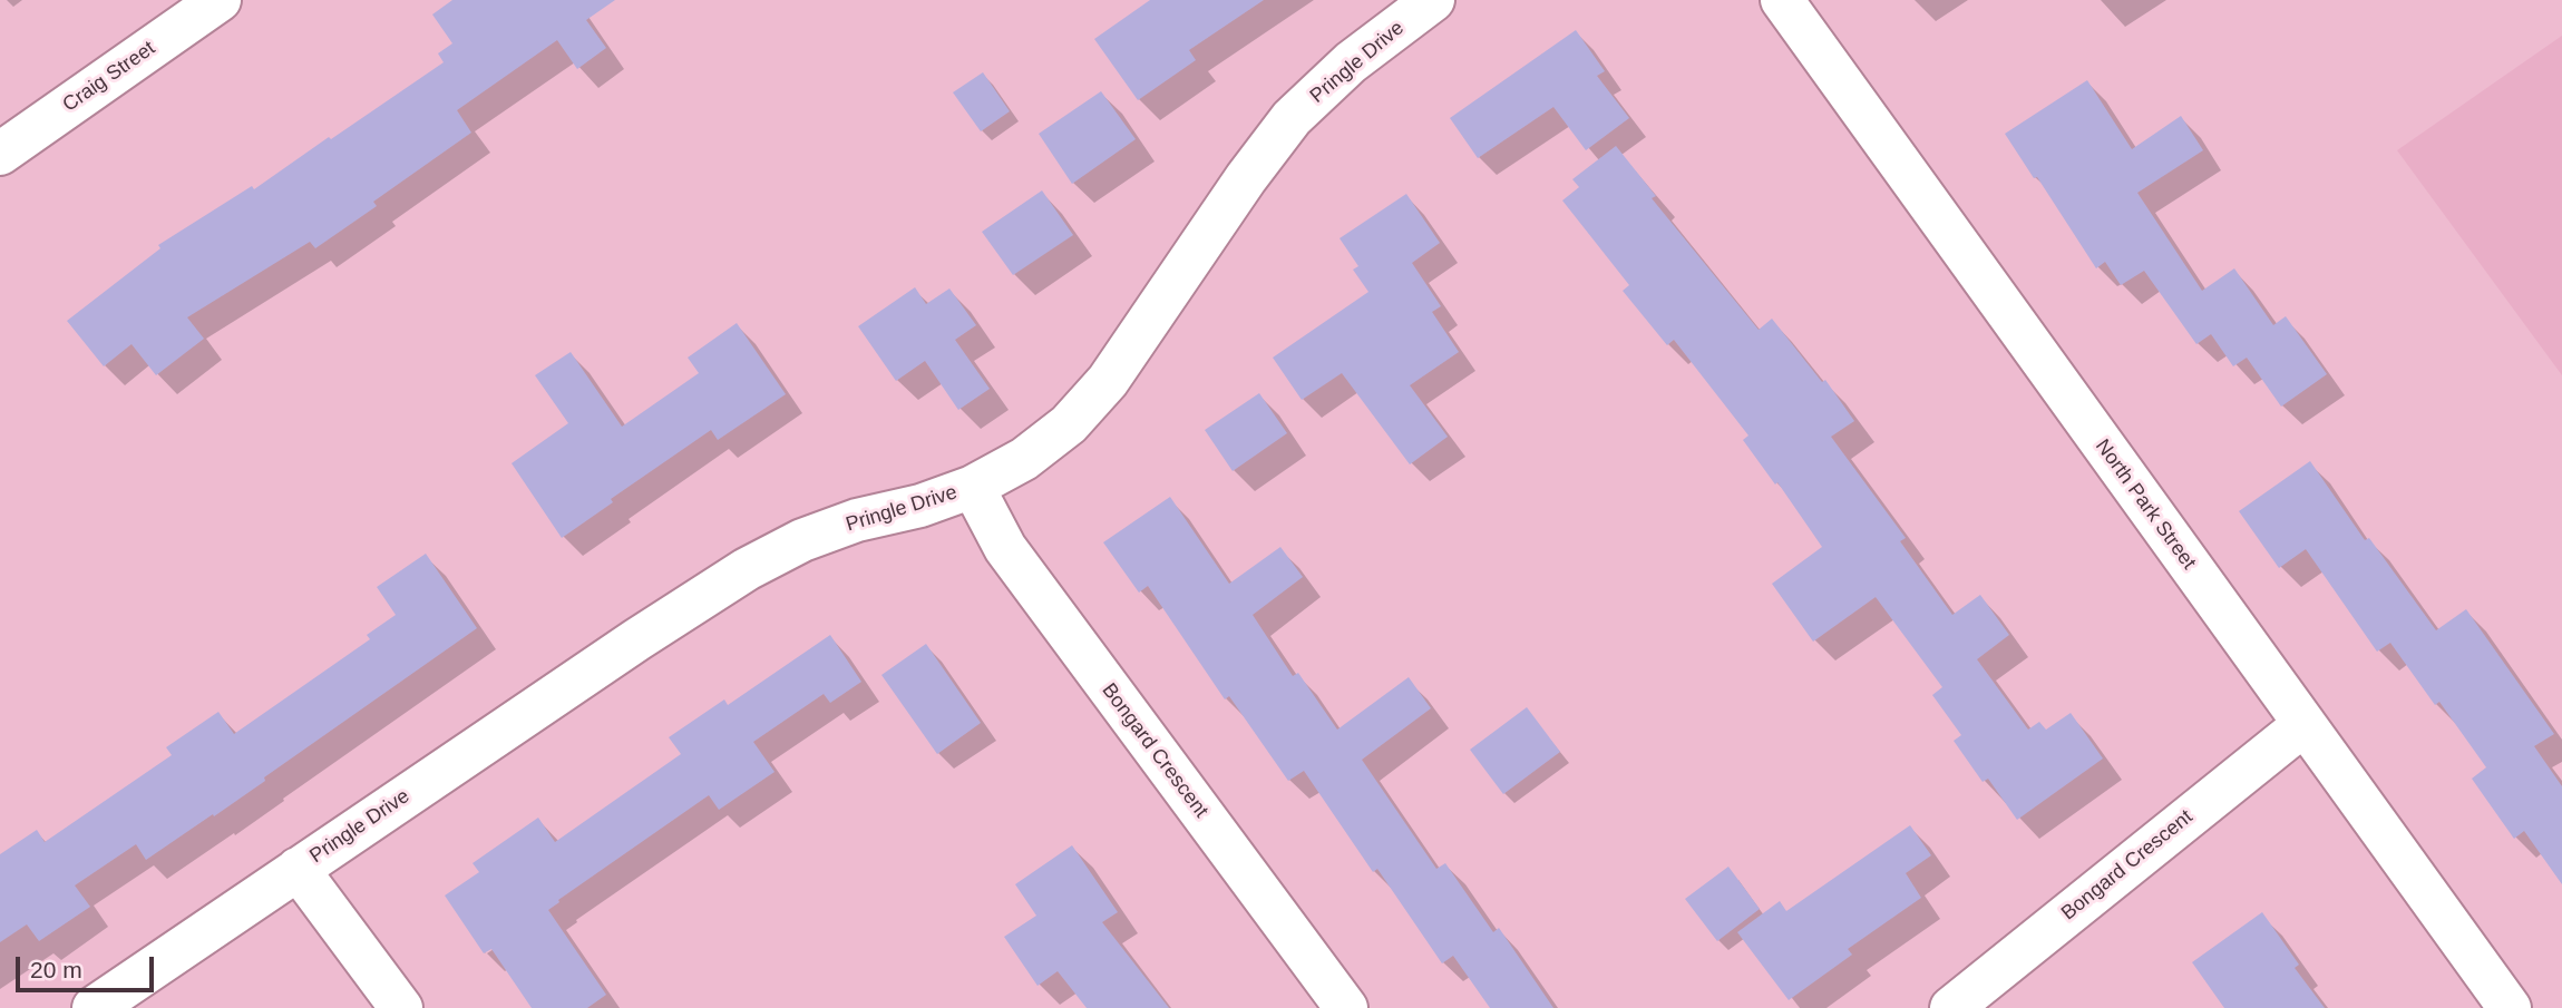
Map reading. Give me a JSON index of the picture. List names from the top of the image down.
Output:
{
  "streets": {
    "street": [
      "Pringle Drive",
      "Craig Street",
      "North Park Street",
      "Bongard Crescent"
    ]
  },
  "crossings": [
    ["Pringle Drive", "Bongard Crescent"],
    ["North Park Street", "Bongard Crescent"]
  ],
  "scale_bar": "20 m"
}
